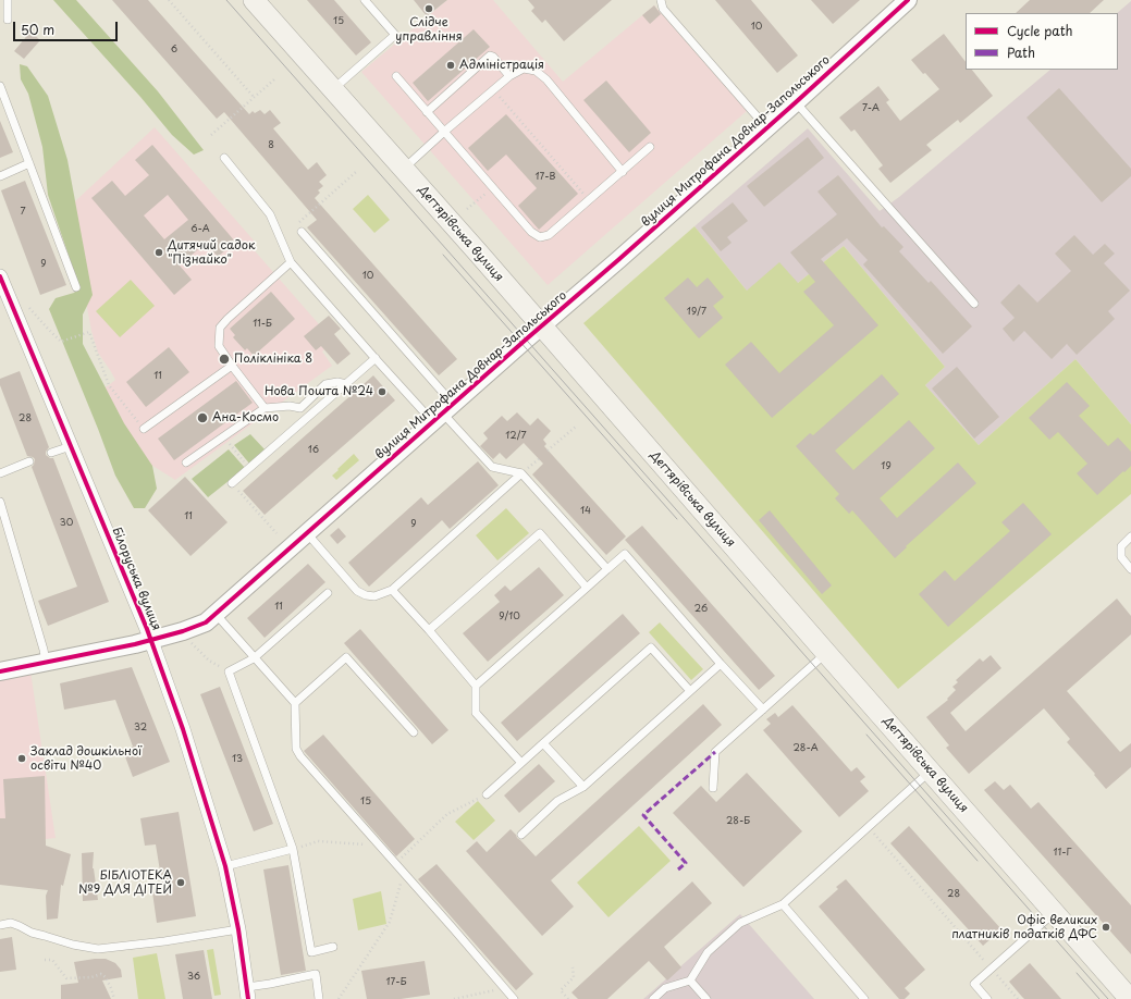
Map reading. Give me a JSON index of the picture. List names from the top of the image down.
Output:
{
  "streets": {
    "main road": ["Дегтярівська вулиця"],
    "street": ["вулиця Митрофана Довнар-Запольського", "Білоруська вулиця"]
  },
  "crossings": [
    ["вулиця Митрофана Довнар-Запольського", "Дегтярівська вулиця"],
    ["вулиця Митрофана Довнар-Запольського", "Білоруська вулиця"]
  ],
  "places": [
    "Слідче управління",
    "Адміністрація",
    "Дитячий садок \"Пізнайко\"",
    "Поліклініка 8",
    "Нова Пошта №24",
    "Ана-Космо",
    "Заклад дошкільної освіти №40",
    "БІБЛІОТЕКА №9 ДЛЯ ДІТЕЙ",
    "Офіс великих платників податків ДФС"
  ],
  "house_numbers": [
    "15",
    "10",
    "6",
    "7-А",
    "8",
    "17-В",
    "7",
    "6-А",
    "9",
    "10",
    "19/7",
    "11-Б",
    "11",
    "28",
    "12/7",
    "16",
    "19",
    "14",
    "11",
    "30",
    "9",
    "11",
    "26",
    "9/10",
    "32",
    "28-А",
    "13",
    "15",
    "28-Б",
    "11-Г",
    "28",
    "36",
    "17-Б"
  ],
  "legend": ["Cycle path", "Path"],
  "scale_bar": "50 m"
}
